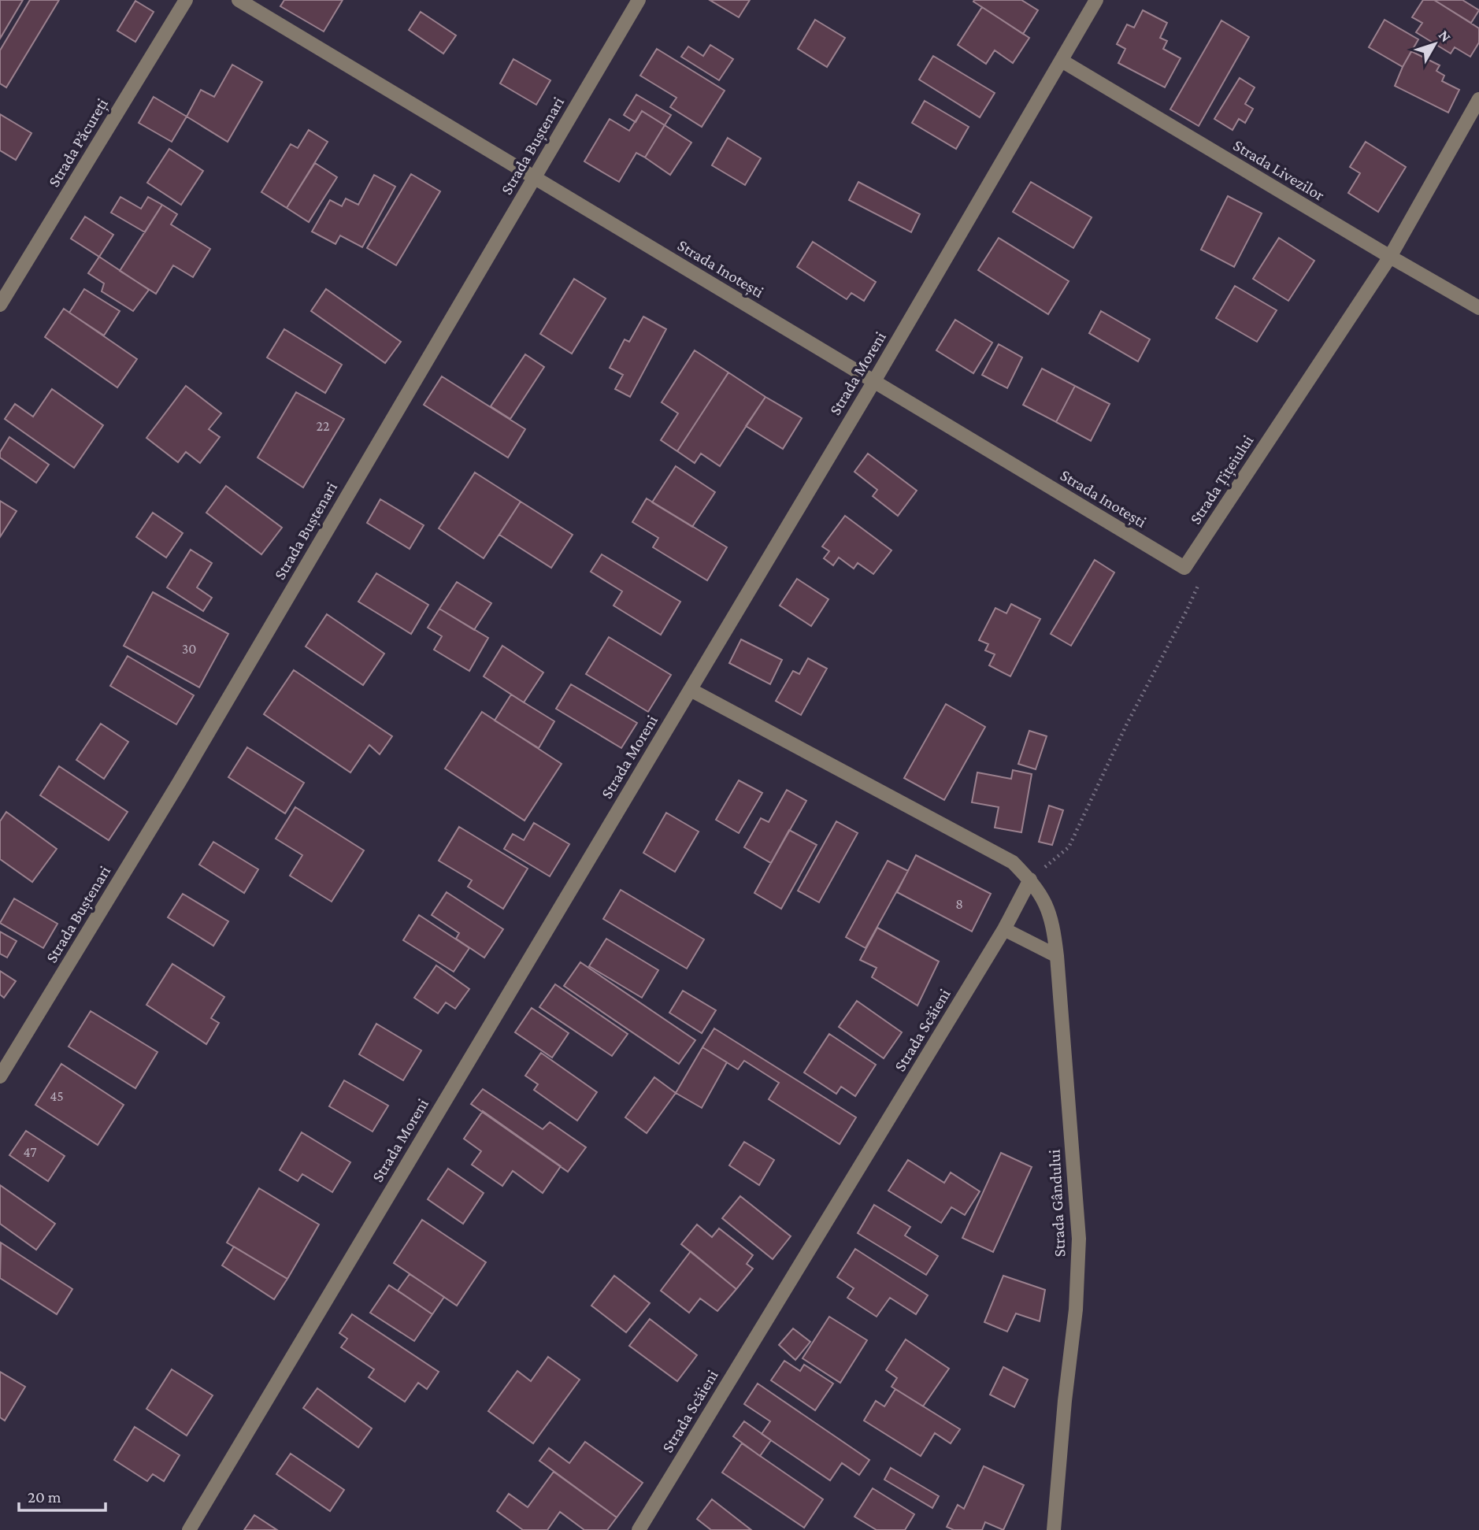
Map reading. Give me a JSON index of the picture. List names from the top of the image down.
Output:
{
  "streets": {
    "street": [
      "Strada Păcureți",
      "Strada Buștenari",
      "Strada Livezilor",
      "Strada Inotești",
      "Strada Moreni",
      "Strada Țițeiului",
      "Strada Scăieni",
      "Strada Gândului"
    ]
  },
  "crossings": [
    ["Strada Buștenari", "Strada Inotești"],
    ["Strada Livezilor", "Strada Moreni"],
    ["Strada Livezilor", "Strada Țițeiului"],
    ["Strada Inotești", "Strada Moreni"],
    ["Strada Inotești", "Strada Țițeiului"],
    ["Strada Scăieni", "Strada Gândului"]
  ],
  "house_numbers": [
    "22",
    "30",
    "8",
    "45",
    "47"
  ],
  "scale_bar": "20 m",
  "north": "top right"
}
